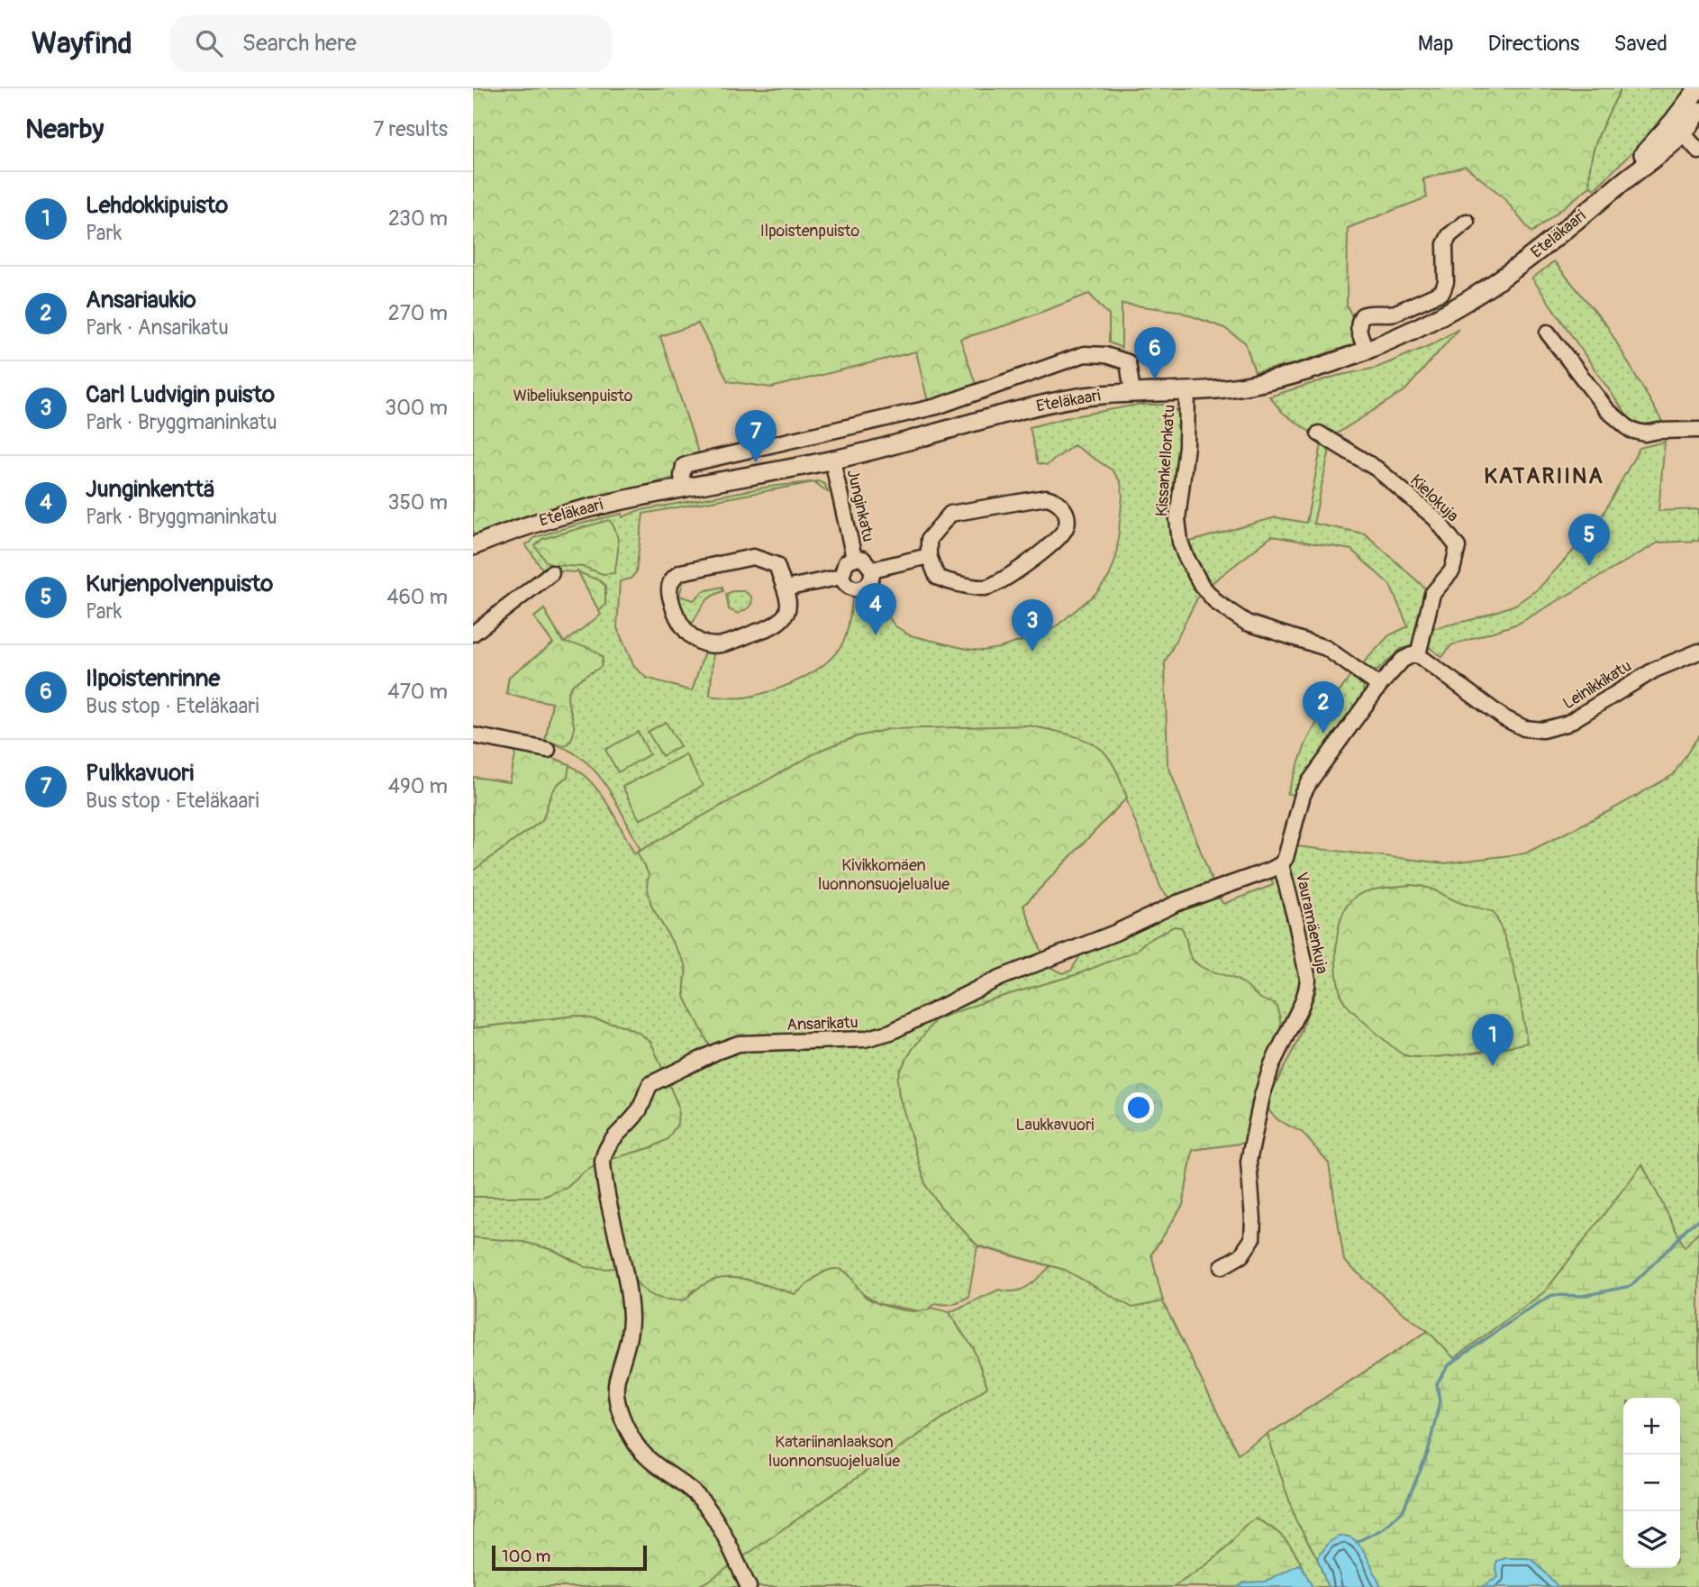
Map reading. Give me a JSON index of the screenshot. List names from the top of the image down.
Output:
{
  "streets": {
    "main road": ["Eteläkaari"],
    "street": [
      "Kissankellonkatu",
      "Kielokuja",
      "Junginkatu",
      "Leinikkikatu",
      "Vauramäenkuja",
      "Ansarikatu"
    ]
  },
  "crossings": [
    ["Eteläkaari", "Kissankellonkatu"],
    ["Eteläkaari", "Junginkatu"],
    ["Kielokuja", "Leinikkikatu"],
    ["Vauramäenkuja", "Ansarikatu"]
  ],
  "districts": ["KATARIINA"],
  "parks": [
    "Ilpoistenpuisto",
    "Wibeliuksenpuisto",
    "Kivikkomäen luonnonsuojelualue",
    "Laukkavuori",
    "Katariinanlaakson luonnonsuojelualue"
  ],
  "scale_bar": "100 m",
  "page": {
    "header": "Wayfind",
    "search": "Search here",
    "nav": ["Map", "Directions", "Saved"],
    "heading": ["Nearby", "7 results"],
    "list": [
      {
        "mark": "1",
        "name": "Lehdokkipuisto",
        "note": "Park",
        "value": "230 m"
      },
      {
        "mark": "2",
        "name": "Ansariaukio",
        "note": "Park · Ansarikatu",
        "value": "270 m"
      },
      {
        "mark": "3",
        "name": "Carl Ludvigin puisto",
        "note": "Park · Bryggmaninkatu",
        "value": "300 m"
      },
      {
        "mark": "4",
        "name": "Junginkenttä",
        "note": "Park · Bryggmaninkatu",
        "value": "350 m"
      },
      {
        "mark": "5",
        "name": "Kurjenpolvenpuisto",
        "note": "Park",
        "value": "460 m"
      },
      {
        "mark": "6",
        "name": "Ilpoistenrinne",
        "note": "Bus stop · Eteläkaari",
        "value": "470 m"
      },
      {
        "mark": "7",
        "name": "Pulkkavuori",
        "note": "Bus stop · Eteläkaari",
        "value": "490 m"
      }
    ],
    "pins": [
      "6",
      "7",
      "5",
      "4",
      "3",
      "2",
      "1"
    ],
    "map_buttons": ["+", "−"],
    "scale": "100 m"
  }
}
